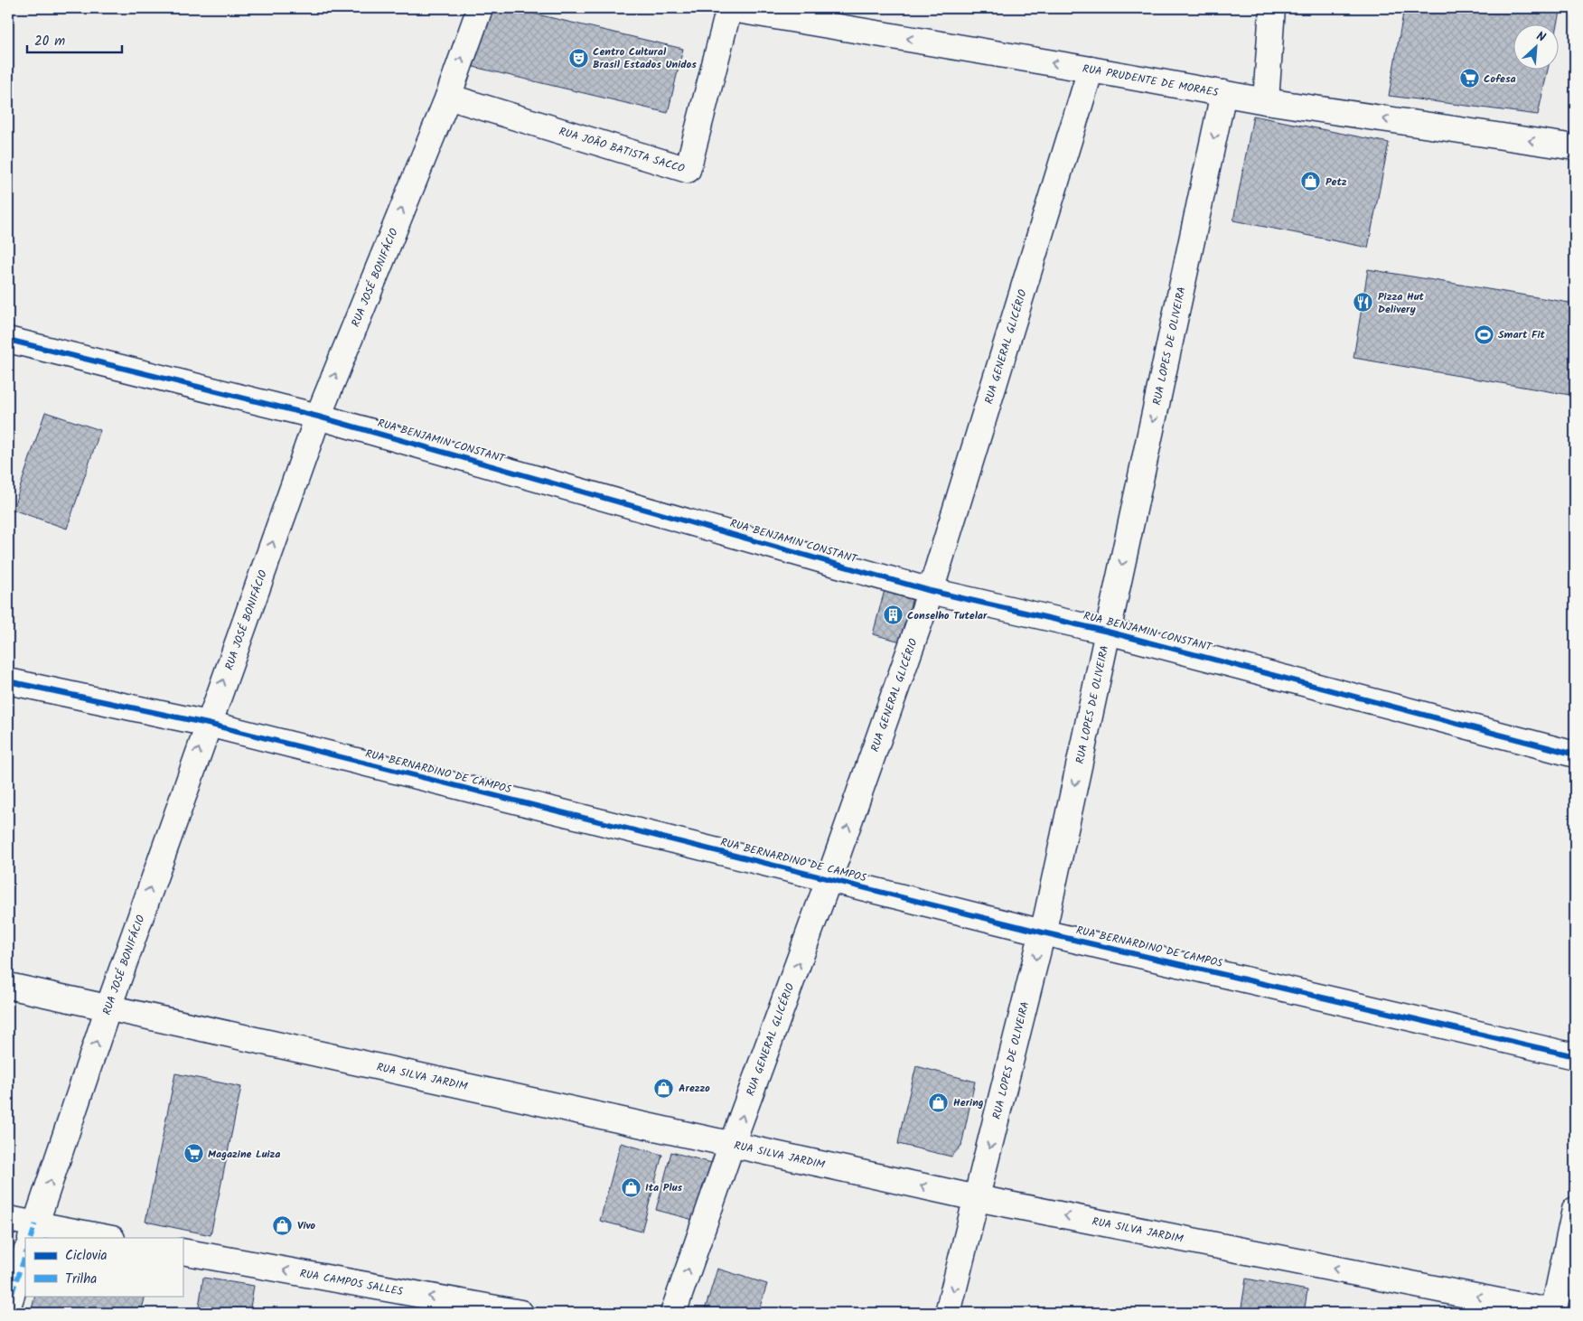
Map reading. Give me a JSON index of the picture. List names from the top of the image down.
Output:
{
  "streets": {
    "street": [
      "RUA PRUDENTE DE MORAES",
      "RUA JOÃO BATISTA SACCO",
      "RUA JOSÉ BONIFÁCIO",
      "RUA GENERAL GLICÉRIO",
      "RUA LOPES DE OLIVEIRA",
      "RUA BENJAMIN CONSTANT",
      "RUA BERNARDINO DE CAMPOS",
      "RUA SILVA JARDIM",
      "RUA CAMPOS SALLES"
    ]
  },
  "crossings": [
    ["RUA PRUDENTE DE MORAES", "RUA JOÃO BATISTA SACCO"],
    ["RUA PRUDENTE DE MORAES", "RUA GENERAL GLICÉRIO"],
    ["RUA PRUDENTE DE MORAES", "RUA LOPES DE OLIVEIRA"],
    ["RUA JOÃO BATISTA SACCO", "RUA JOSÉ BONIFÁCIO"],
    ["RUA JOSÉ BONIFÁCIO", "RUA BENJAMIN CONSTANT"],
    ["RUA JOSÉ BONIFÁCIO", "RUA BERNARDINO DE CAMPOS"],
    ["RUA JOSÉ BONIFÁCIO", "RUA SILVA JARDIM"],
    ["RUA GENERAL GLICÉRIO", "RUA BENJAMIN CONSTANT"],
    ["RUA GENERAL GLICÉRIO", "RUA BERNARDINO DE CAMPOS"],
    ["RUA GENERAL GLICÉRIO", "RUA SILVA JARDIM"],
    ["RUA LOPES DE OLIVEIRA", "RUA BENJAMIN CONSTANT"],
    ["RUA LOPES DE OLIVEIRA", "RUA BERNARDINO DE CAMPOS"],
    ["RUA LOPES DE OLIVEIRA", "RUA SILVA JARDIM"]
  ],
  "one_way": [
    "RUA PRUDENTE DE MORAES",
    "RUA JOSÉ BONIFÁCIO",
    "RUA GENERAL GLICÉRIO",
    "RUA LOPES DE OLIVEIRA",
    "RUA SILVA JARDIM",
    "RUA CAMPOS SALLES"
  ],
  "places": {
    "theatre": ["Centro Cultural Brasil Estados Unidos"],
    "supermarket": ["Cofesa", "Magazine Luiza"],
    "shop": [
      "Petz",
      "Arezzo",
      "Hering",
      "Ita Plus",
      "Vivo"
    ],
    "restaurant": ["Pizza Hut Delivery"],
    "sports": ["Smart Fit"],
    "building": ["Conselho Tutelar"]
  },
  "legend": ["Ciclovia", "Trilha"],
  "scale_bar": "20 m",
  "north": "top right"
}
